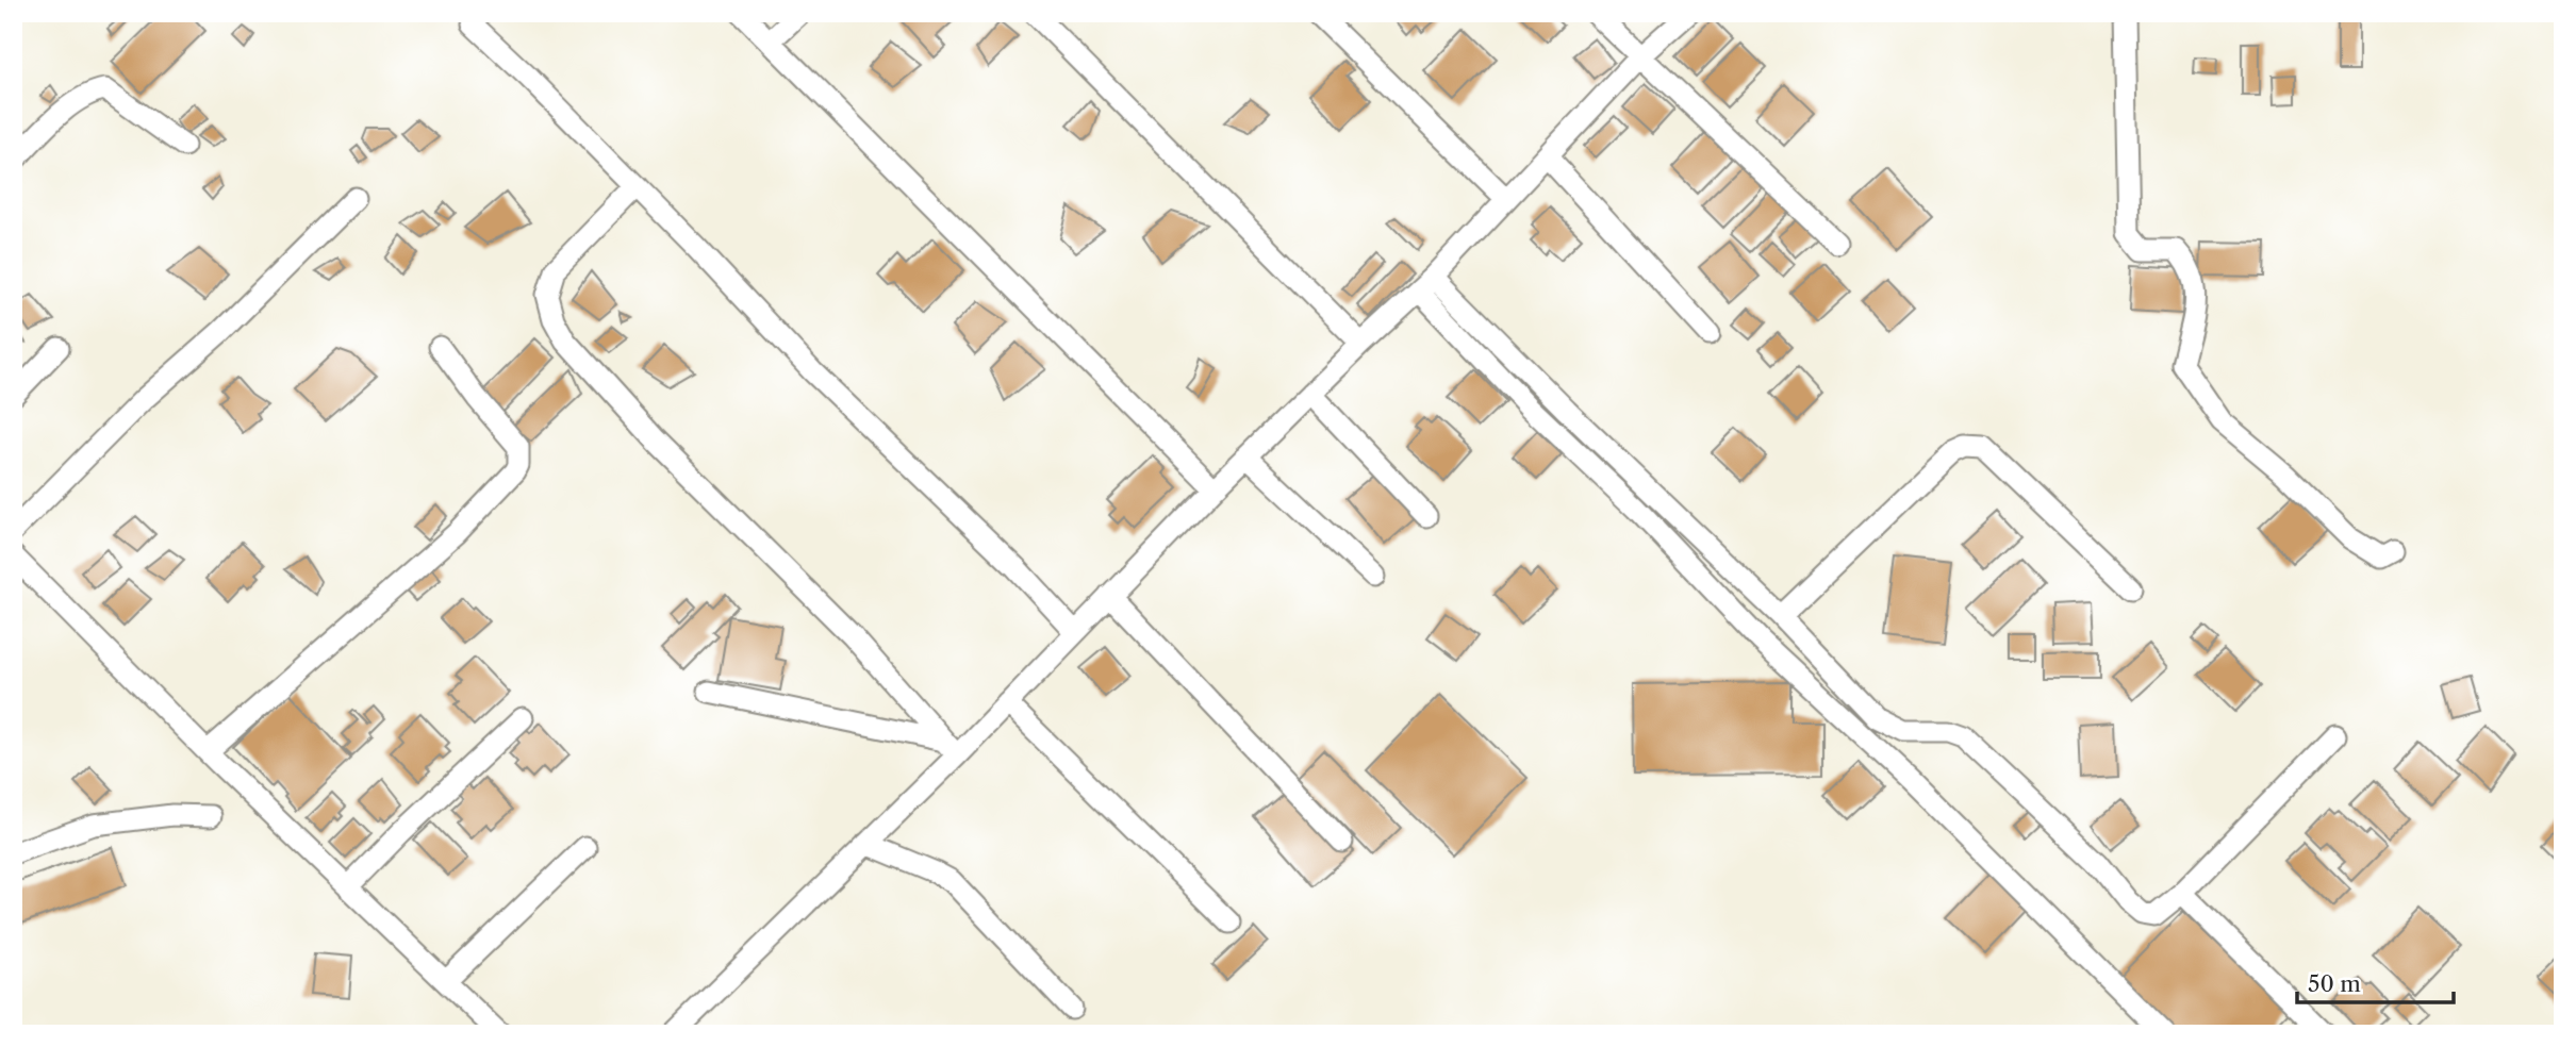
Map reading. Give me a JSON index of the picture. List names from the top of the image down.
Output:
{
  "scale_bar": "50 m"
}
